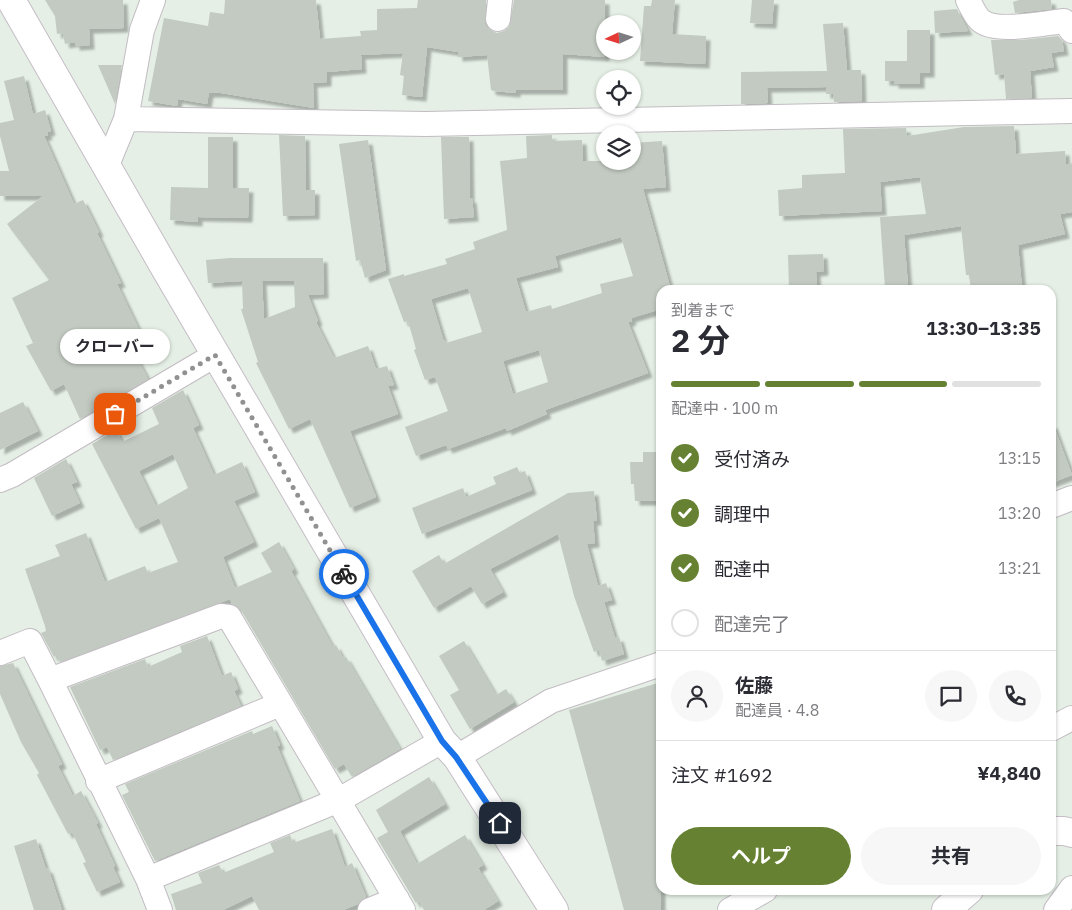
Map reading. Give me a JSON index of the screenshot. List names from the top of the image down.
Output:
{
  "places": ["クローバー"],
  "north": "left",
  "page": {
    "heading": ["2 分", "到着まで", "13:30–13:35"],
    "panel": [
      "佐藤",
      "配達員 · 4.8",
      "注文 #1692",
      "¥4,840"
    ],
    "bubble": "クローバー",
    "bar": "配達中 · 100 m",
    "list": [
      ["受付済み", "13:15"],
      ["調理中", "13:20"],
      ["配達中", "13:21"],
      "配達完了"
    ],
    "buttons": ["ヘルプ", "共有"]
  }
}
